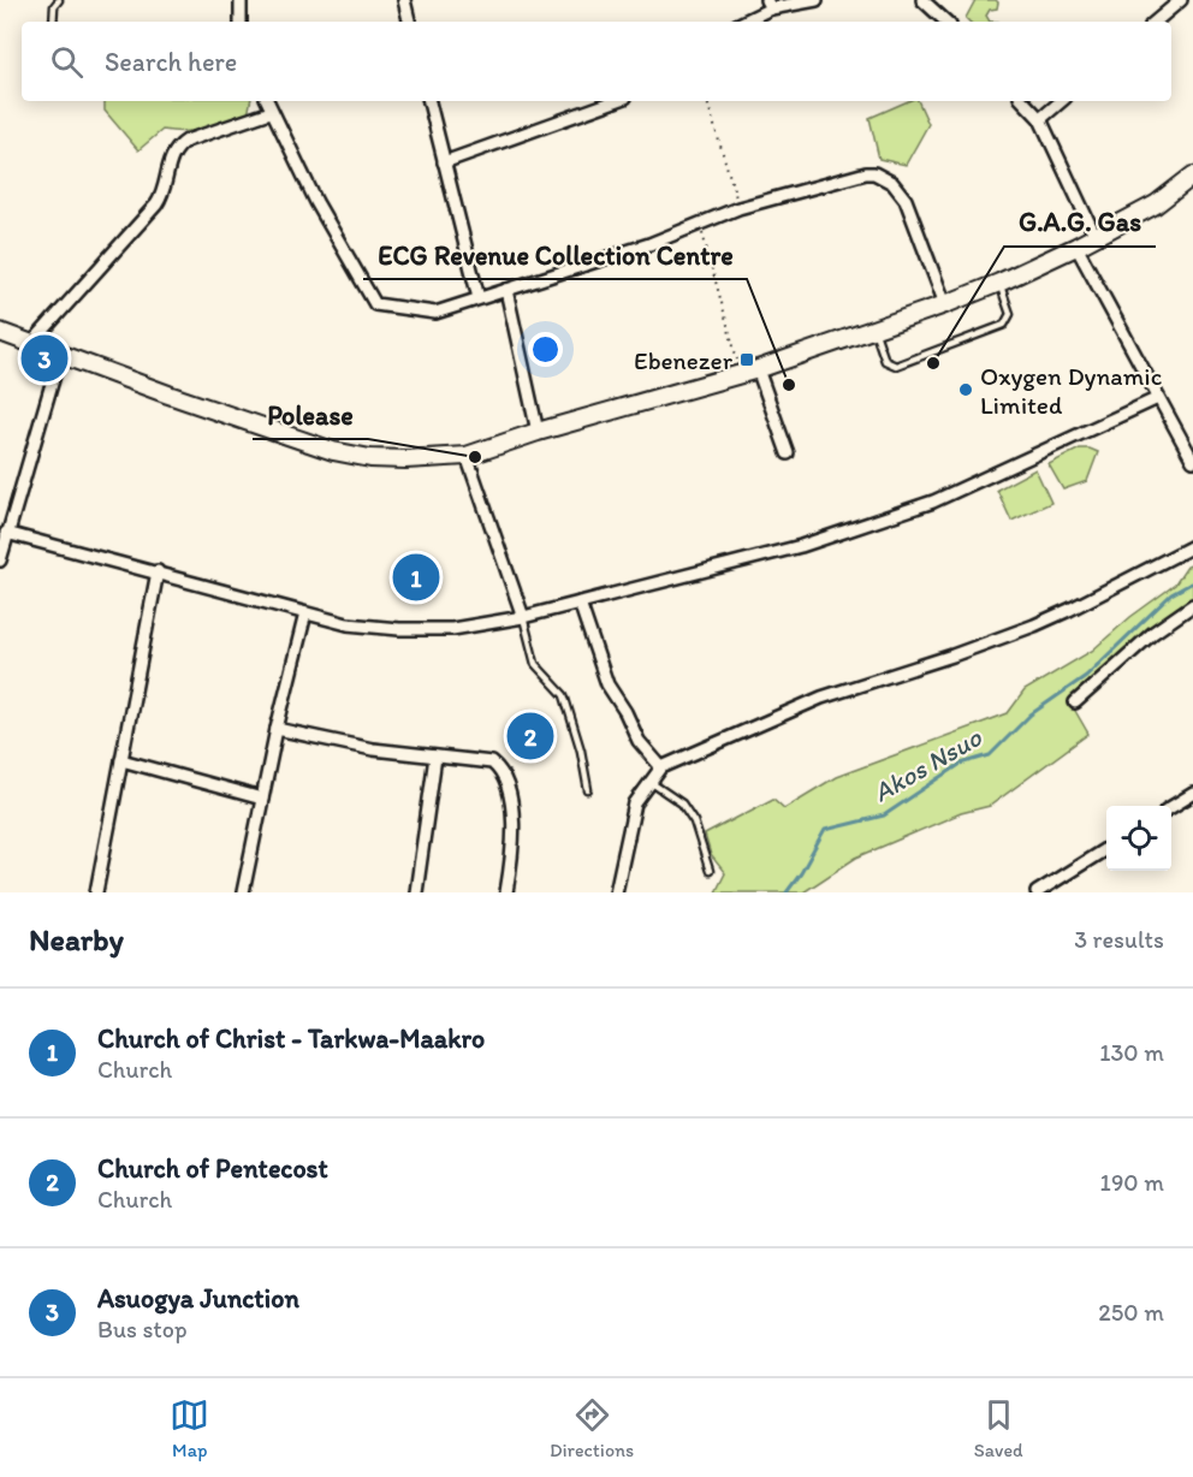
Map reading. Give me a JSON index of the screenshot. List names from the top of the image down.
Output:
{
  "water": ["Akos Nsuo"],
  "places": {
    "transit": ["Ebenezer"],
    "other": [
      "G.A.G. Gas",
      "ECG Revenue Collection Centre",
      "Oxygen Dynamic Limited",
      "Polease"
    ]
  },
  "page": {
    "search": "Search here",
    "pins": ["3", "1", "2"],
    "heading": ["Nearby", "3 results"],
    "list": [
      {
        "mark": "1",
        "name": "Church of Christ - Tarkwa-Maakro",
        "note": "Church",
        "value": "130 m"
      },
      {
        "mark": "2",
        "name": "Church of Pentecost",
        "note": "Church",
        "value": "190 m"
      },
      {
        "mark": "3",
        "name": "Asuogya Junction",
        "note": "Bus stop",
        "value": "250 m"
      }
    ],
    "nav": ["Map", "Directions", "Saved"]
  }
}
